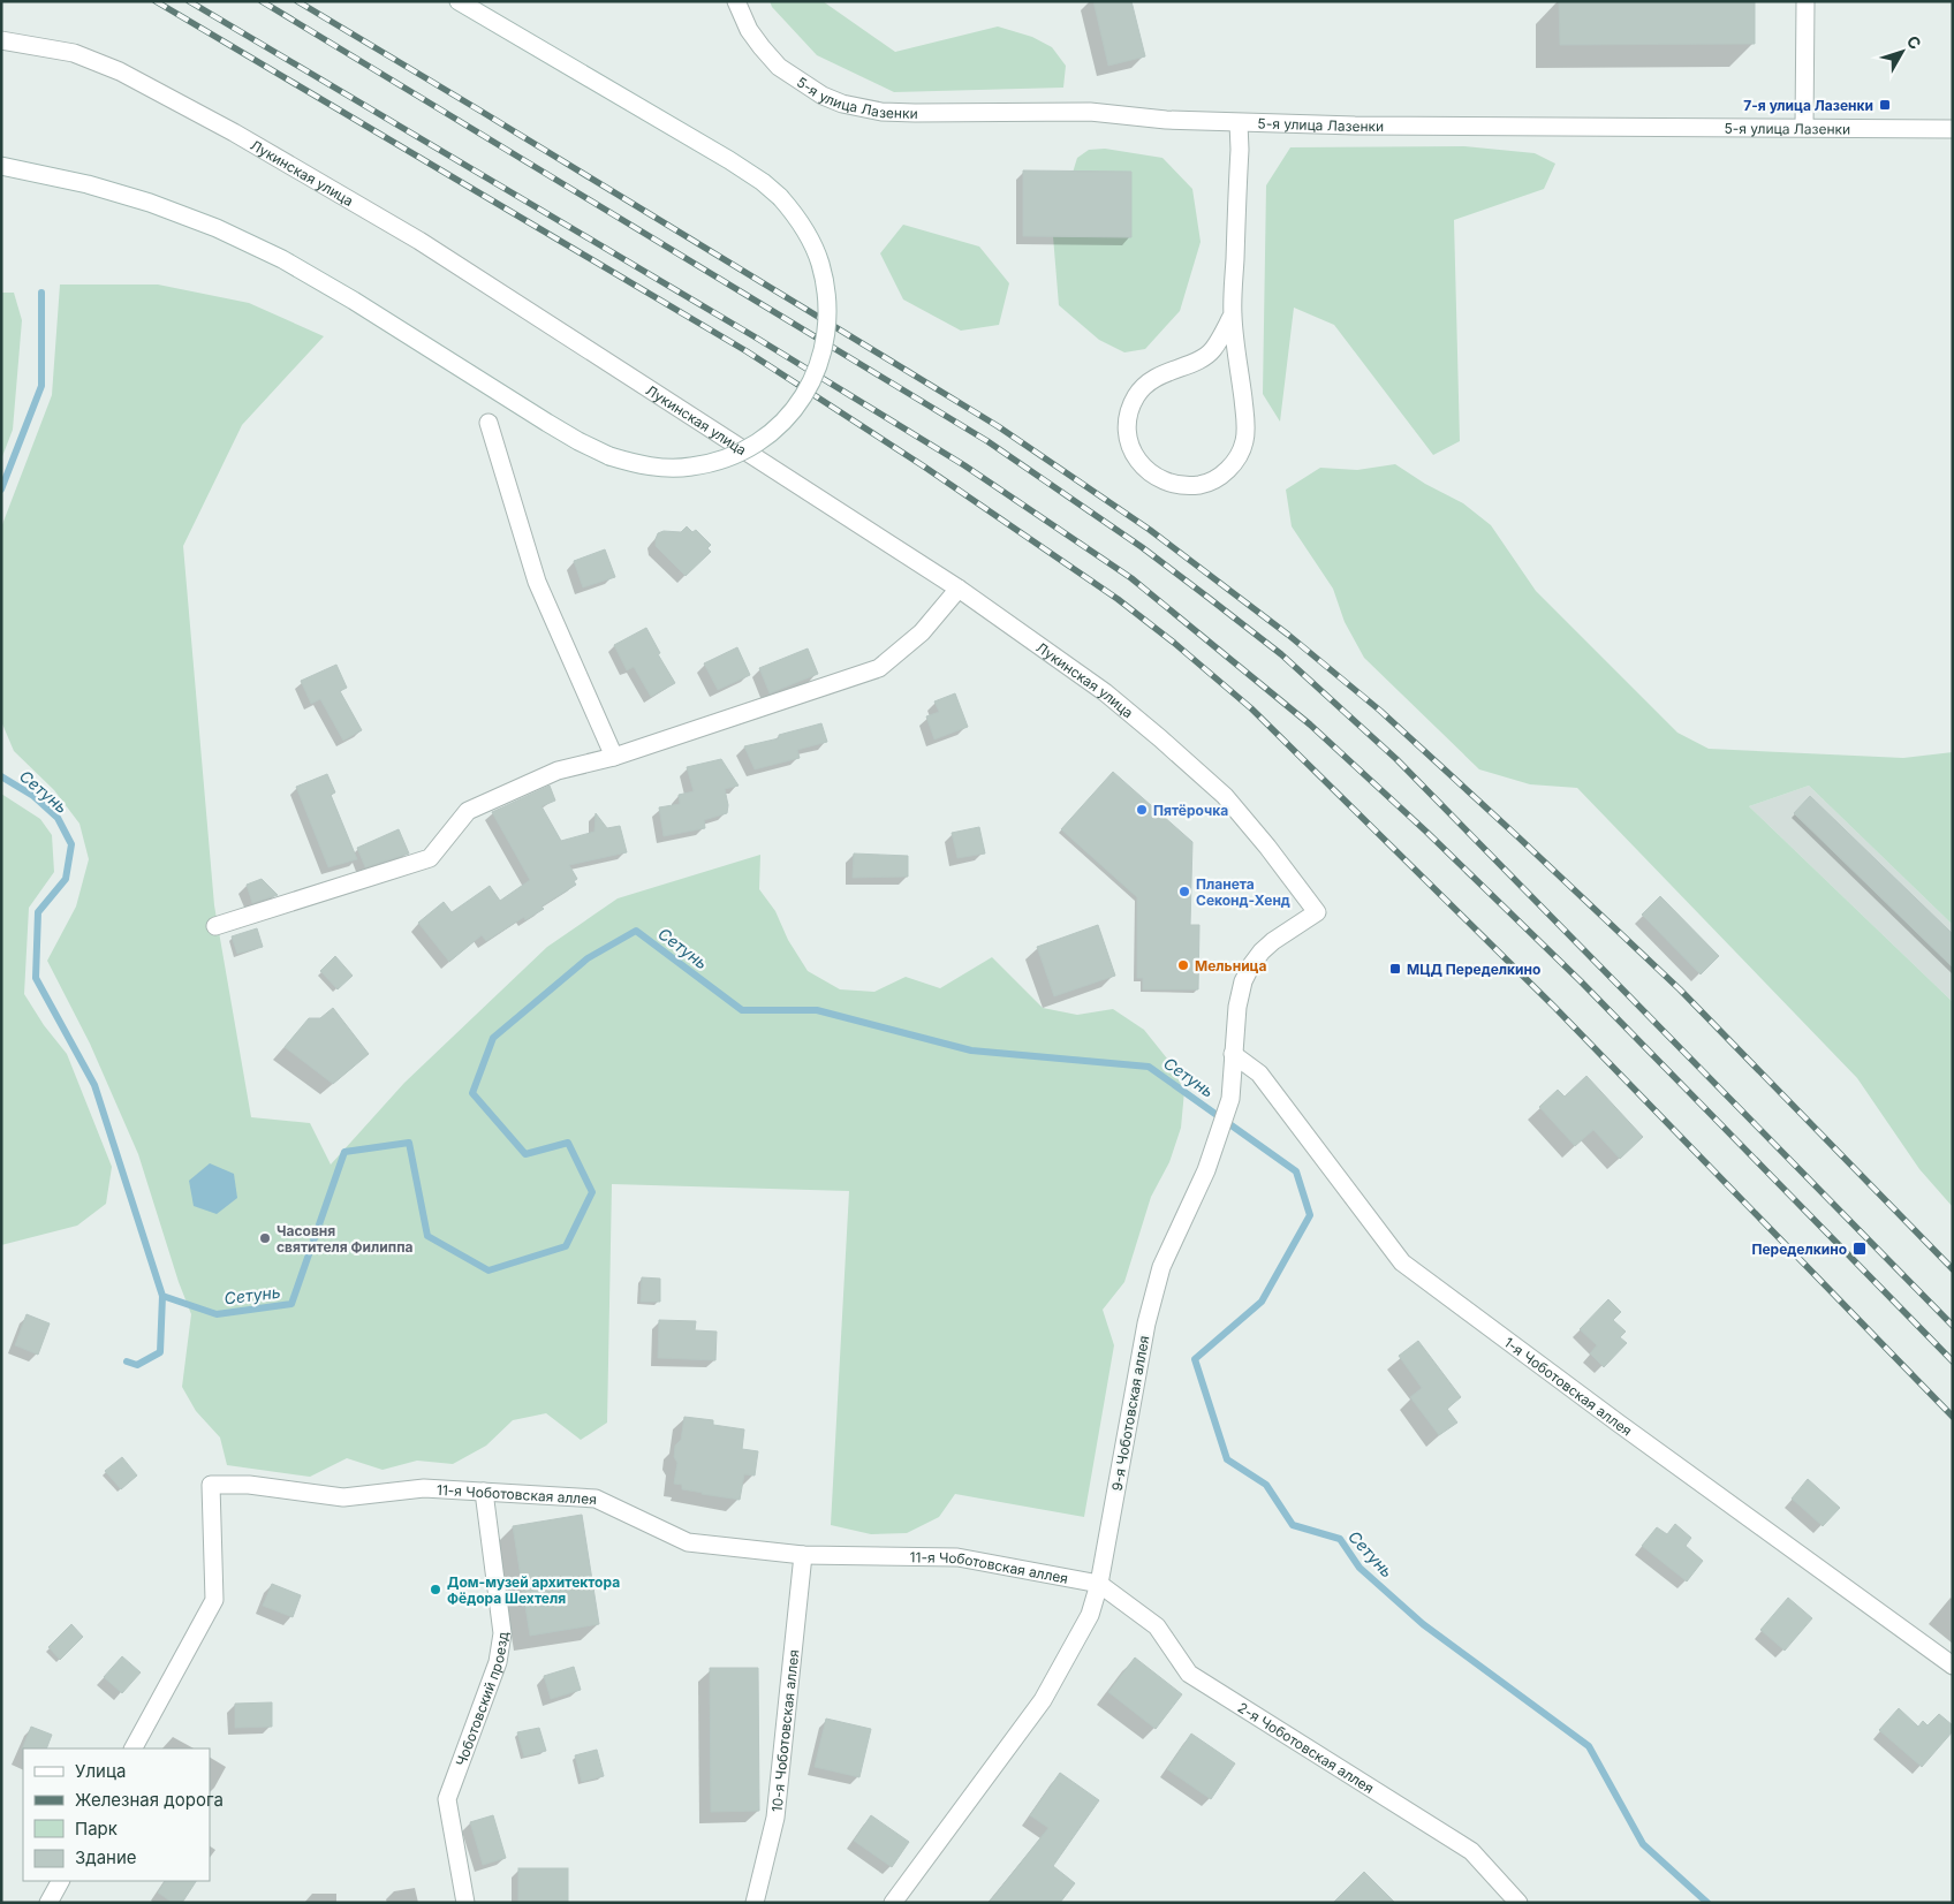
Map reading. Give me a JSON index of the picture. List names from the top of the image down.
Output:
{
  "streets": {
    "street": [
      "5-я улица Лазенки",
      "Лукинская улица",
      "1-я Чоботовская аллея",
      "9-я Чоботовская аллея",
      "11-я Чоботовская аллея",
      "Чоботовский проезд",
      "10-я Чоботовская аллея",
      "2-я Чоботовская аллея"
    ]
  },
  "crossings": [
    ["Лукинская улица", "9-я Чоботовская аллея"],
    ["1-я Чоботовская аллея", "9-я Чоботовская аллея"],
    ["9-я Чоботовская аллея", "11-я Чоботовская аллея"],
    ["9-я Чоботовская аллея", "2-я Чоботовская аллея"],
    ["11-я Чоботовская аллея", "Чоботовский проезд"],
    ["11-я Чоботовская аллея", "10-я Чоботовская аллея"],
    ["11-я Чоботовская аллея", "2-я Чоботовская аллея"]
  ],
  "water": ["Сетунь"],
  "places": {
    "transit": ["7-я улица Лазенки", "МЦД Переделкино", "Переделкино"],
    "other": [
      "Пятёрочка",
      "Планета Секонд-Хенд",
      "Мельница",
      "Часовня святителя Филиппа",
      "Дом-музей архитектора Фёдора Шехтеля"
    ]
  },
  "legend": [
    "Улица",
    "Железная дорога",
    "Парк",
    "Здание"
  ],
  "north": "top right"
}
